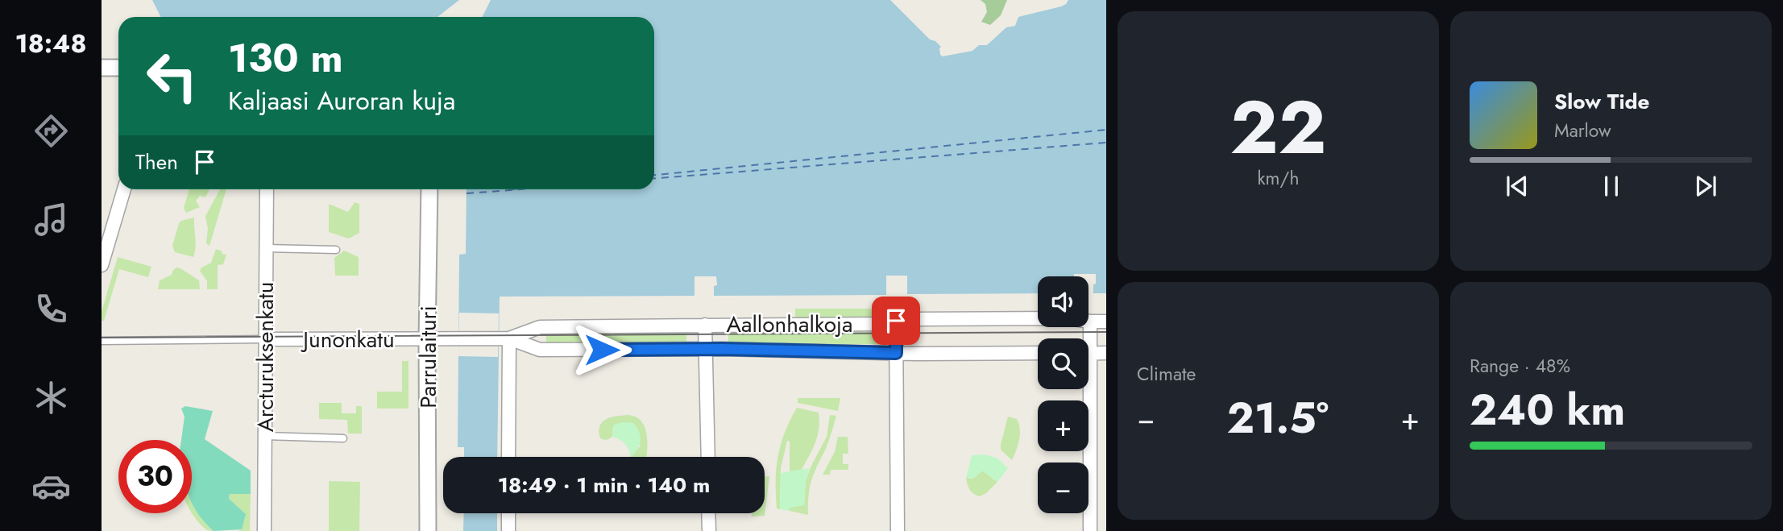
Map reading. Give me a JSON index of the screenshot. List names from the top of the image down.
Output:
{
  "streets": {
    "street": [
      "Aallonhalkoja",
      "Junonkatu",
      "Arcturuksenkatu",
      "Parrulaituri"
    ]
  },
  "crossings": [
    ["Aallonhalkoja", "Junonkatu"],
    ["Aallonhalkoja", "Parrulaituri"],
    ["Junonkatu", "Arcturuksenkatu"],
    ["Junonkatu", "Parrulaituri"]
  ],
  "page": {
    "tabs": "18:48",
    "tile": [
      ["22", "km/h"],
      "Climate",
      ["Range · 48%", "240 km"]
    ],
    "turn": ["130 m", "Kaljaasi Auroran kuja"],
    "song": ["Slow Tide", "Marlow"],
    "then": "Then",
    "map_buttons": ["+", "−"],
    "heat": ["−", "21.5°", "+"],
    "limit": "30",
    "trip": "18:49 · 1 min · 140 m"
  }
}
